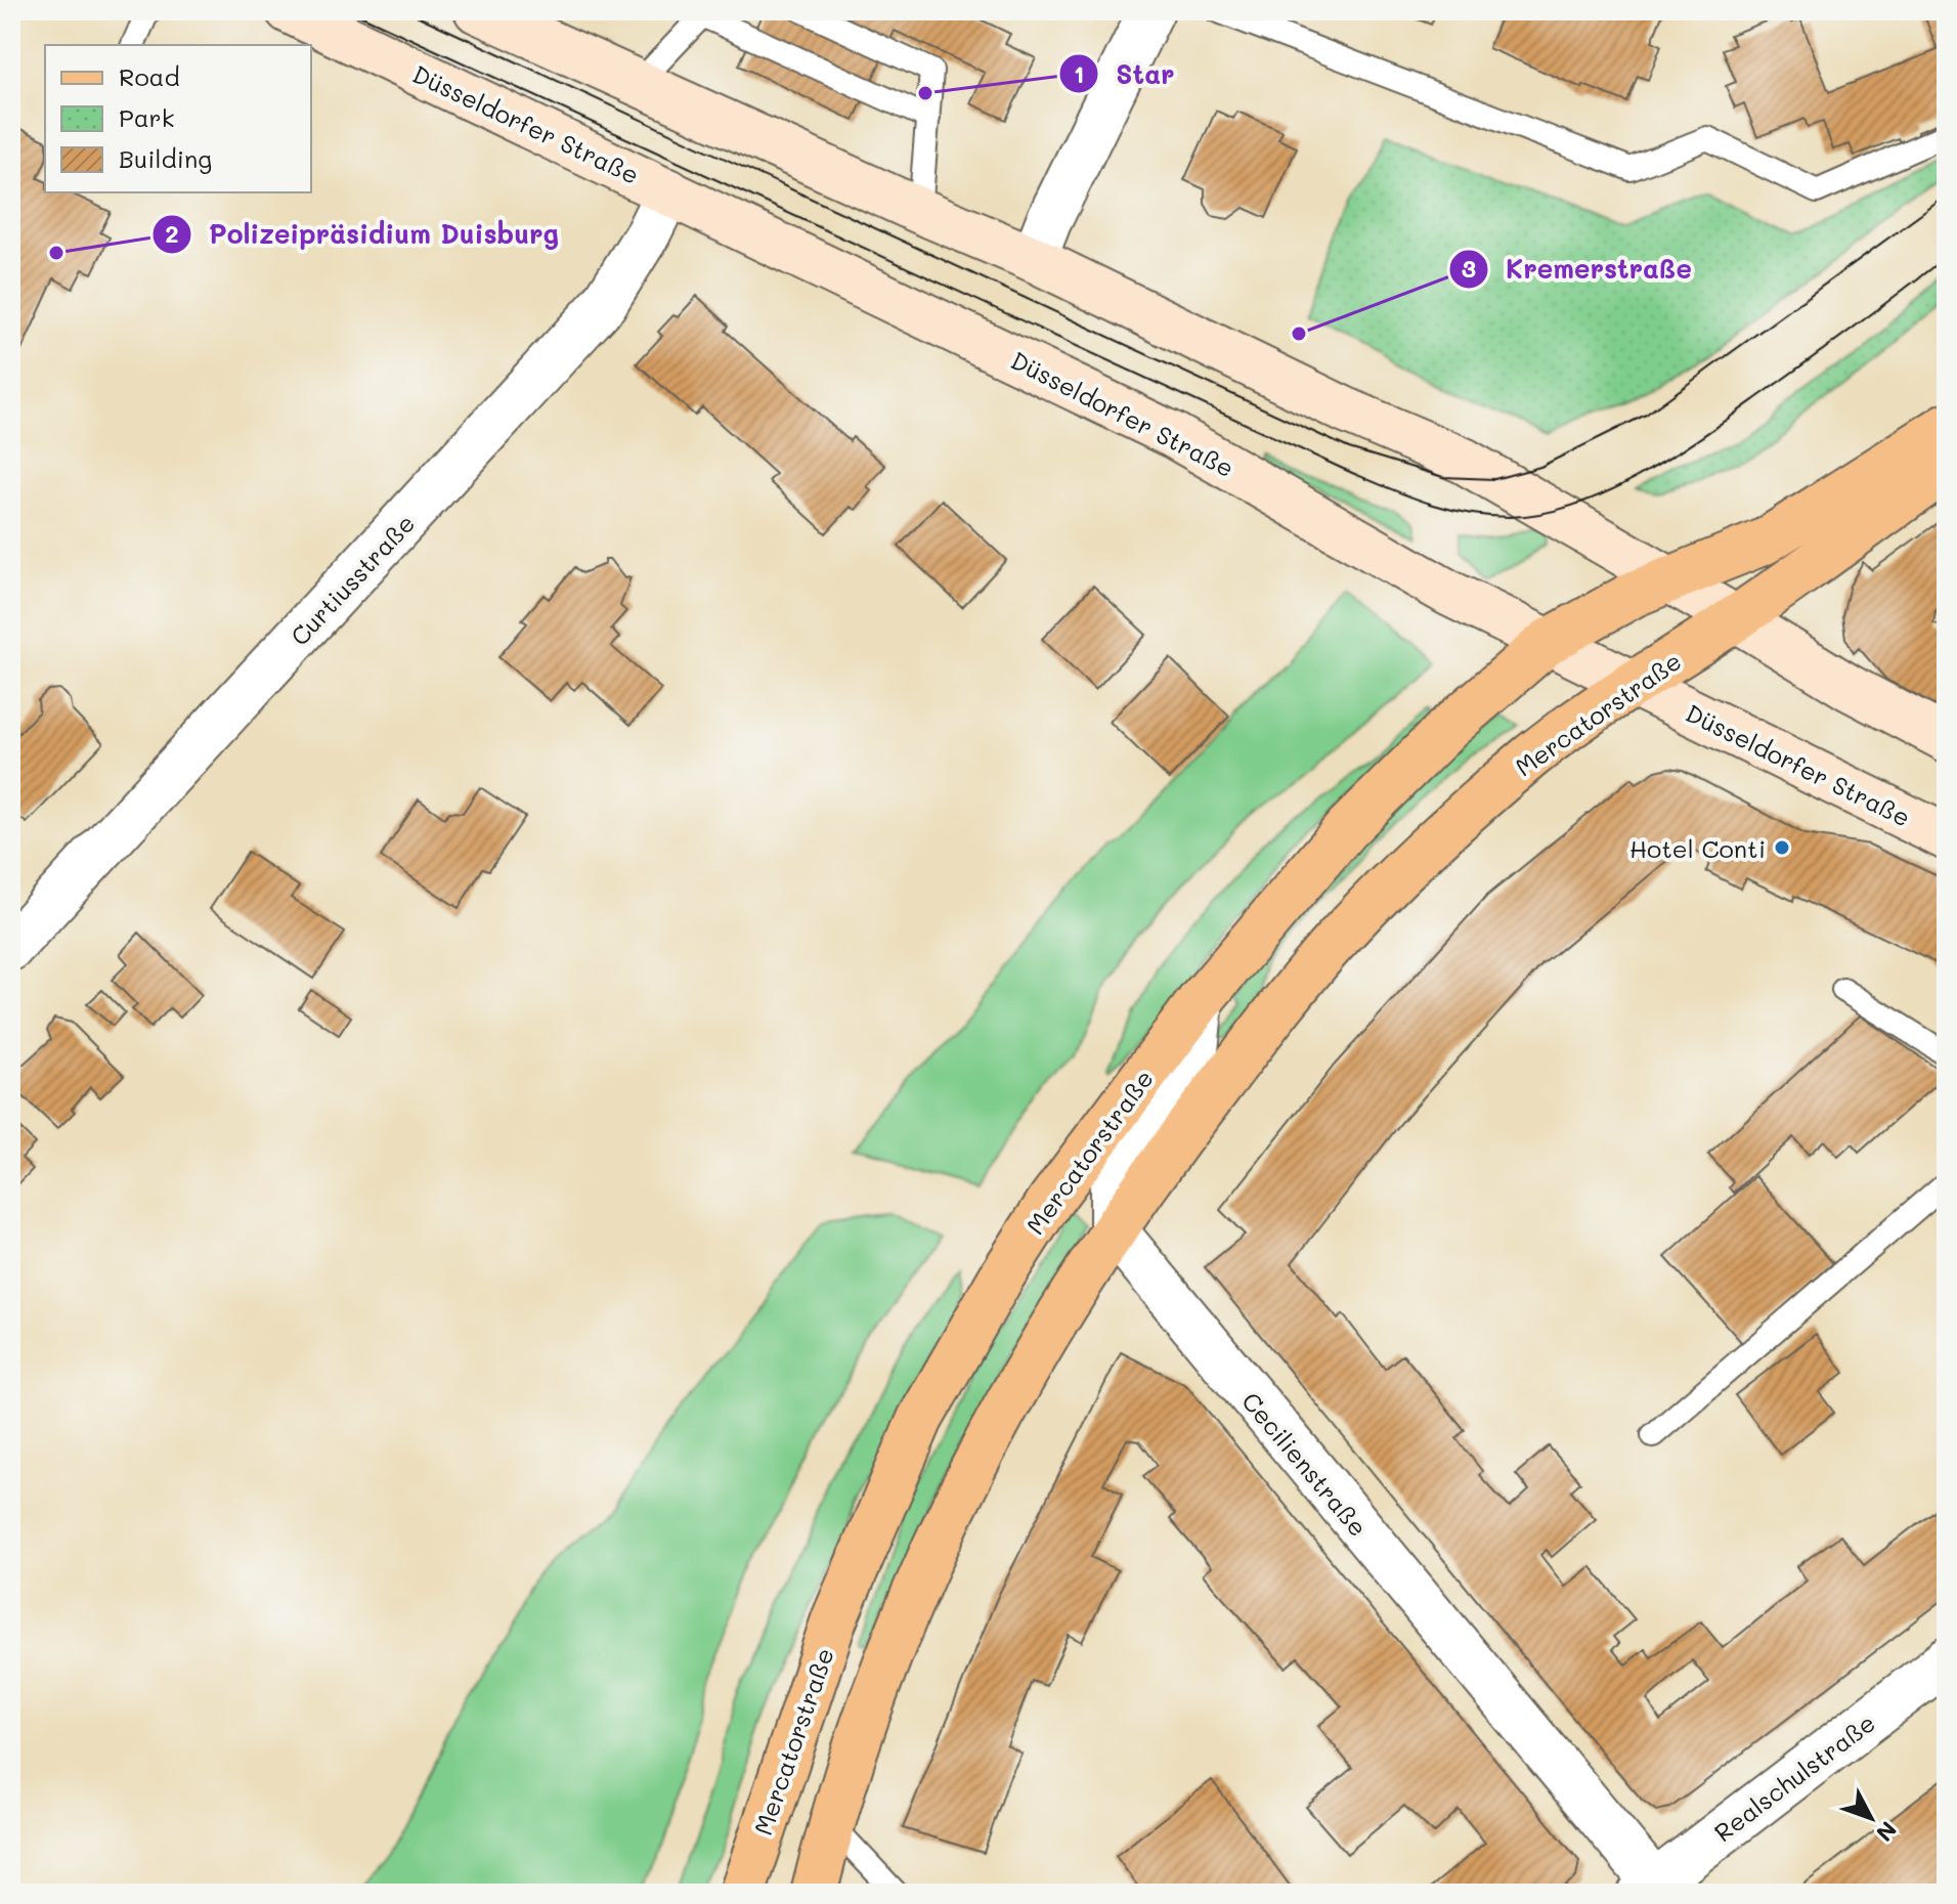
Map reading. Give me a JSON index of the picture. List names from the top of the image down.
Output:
{
  "streets": {
    "main road": ["Düsseldorfer Straße", "Mercatorstraße"],
    "street": ["Curtiusstraße", "Cecilienstraße", "Realschulstraße"]
  },
  "crossings": [
    ["Düsseldorfer Straße", "Curtiusstraße"],
    ["Düsseldorfer Straße", "Mercatorstraße"],
    ["Mercatorstraße", "Cecilienstraße"],
    ["Cecilienstraße", "Realschulstraße"]
  ],
  "places": [
    "Star",
    "Polizeipräsidium Duisburg",
    "Kremerstraße",
    "Hotel Conti"
  ],
  "legend": ["Road", "Park", "Building"],
  "north": "bottom right"
}
